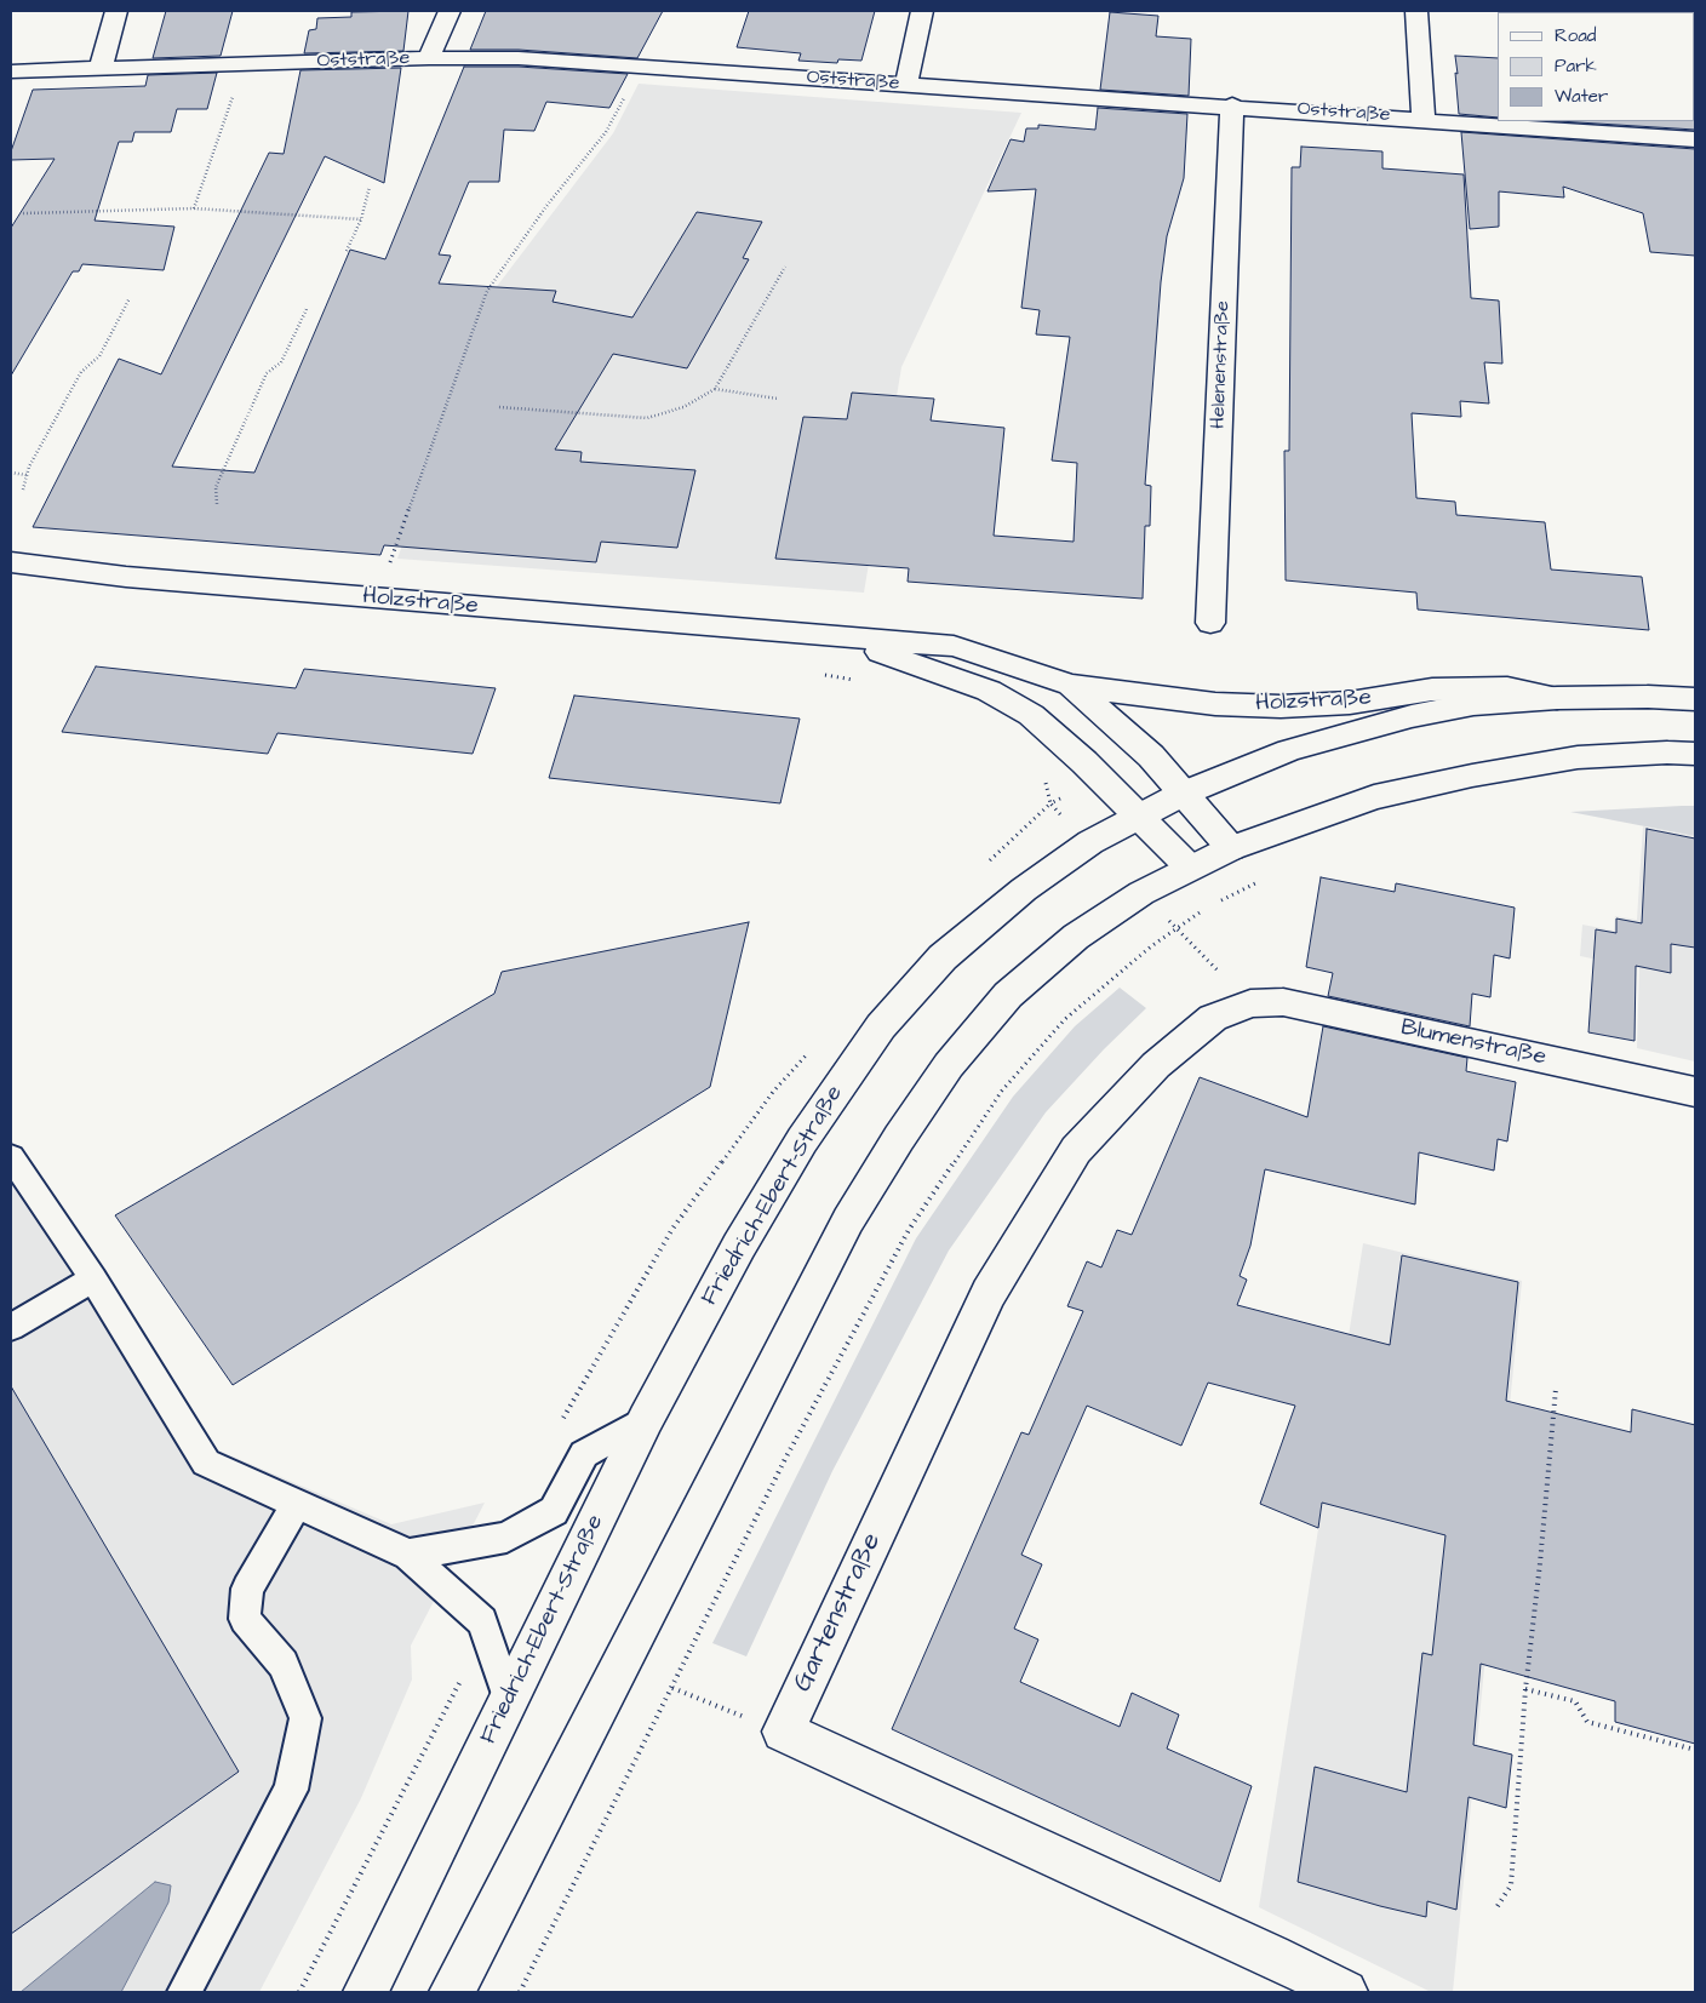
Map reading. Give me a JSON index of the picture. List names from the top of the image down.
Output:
{
  "streets": {
    "street": [
      "Oststraße",
      "Helenenstraße",
      "Holzstraße",
      "Blumenstraße",
      "Friedrich-Ebert-Straße",
      "Gartenstraße"
    ]
  },
  "crossings": [
    ["Oststraße", "Helenenstraße"],
    ["Holzstraße", "Friedrich-Ebert-Straße"],
    ["Blumenstraße", "Gartenstraße"]
  ],
  "legend": ["Road", "Park", "Water"]
}
